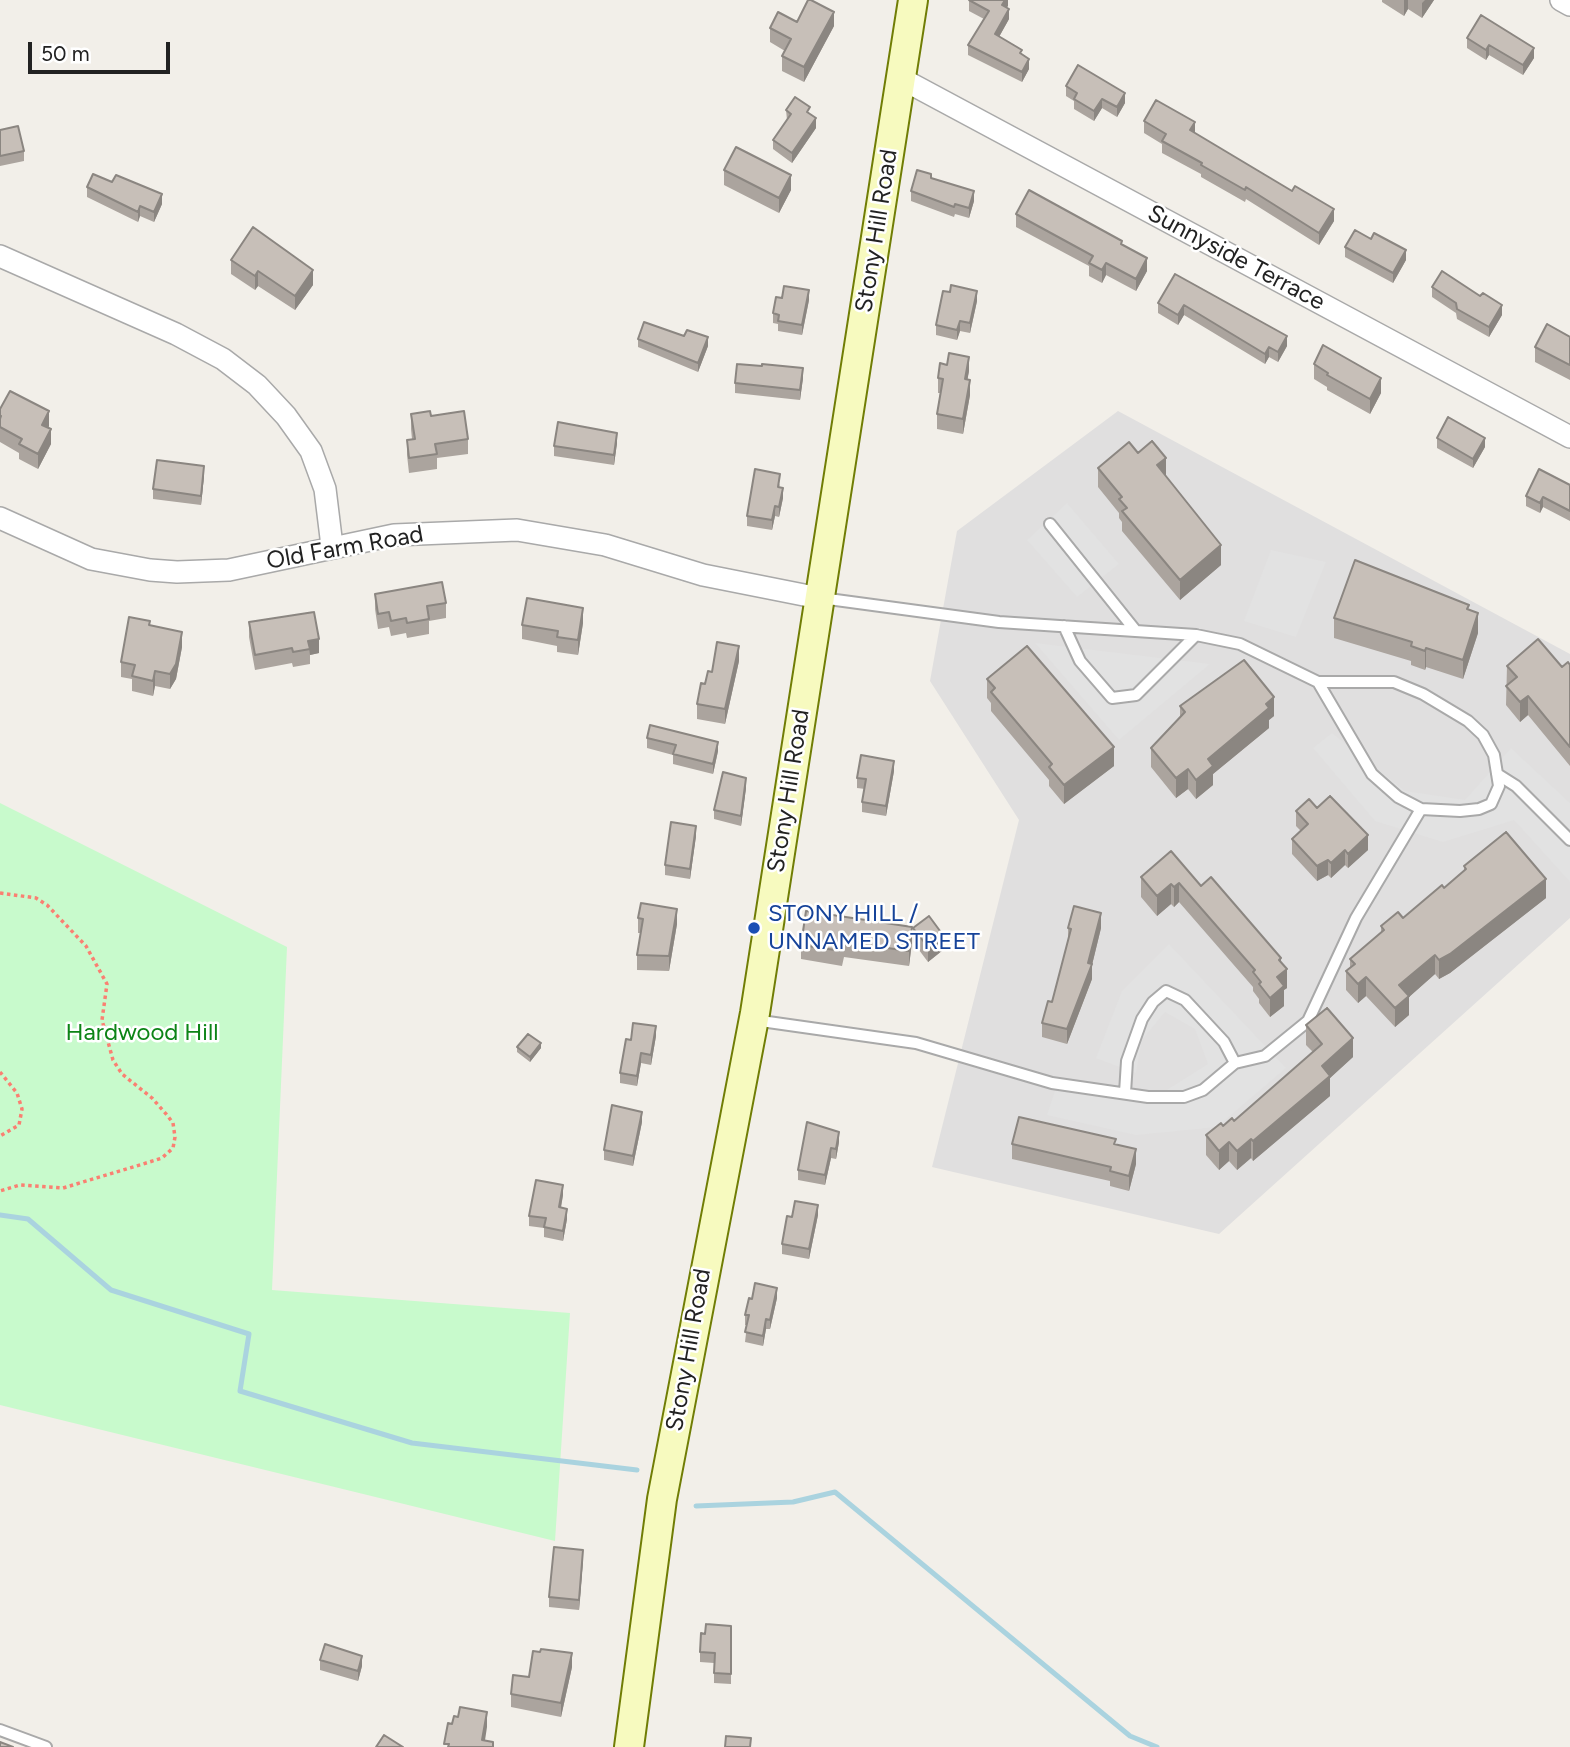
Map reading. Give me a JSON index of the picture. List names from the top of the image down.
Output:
{
  "streets": {
    "main road": ["Stony Hill Road"],
    "street": ["Sunnyside Terrace", "Old Farm Road"]
  },
  "crossings": [
    ["Stony Hill Road", "Sunnyside Terrace"],
    ["Stony Hill Road", "Old Farm Road"]
  ],
  "parks": ["Hardwood Hill"],
  "places": ["STONY HILL / UNNAMED STREET"],
  "scale_bar": "50 m"
}
